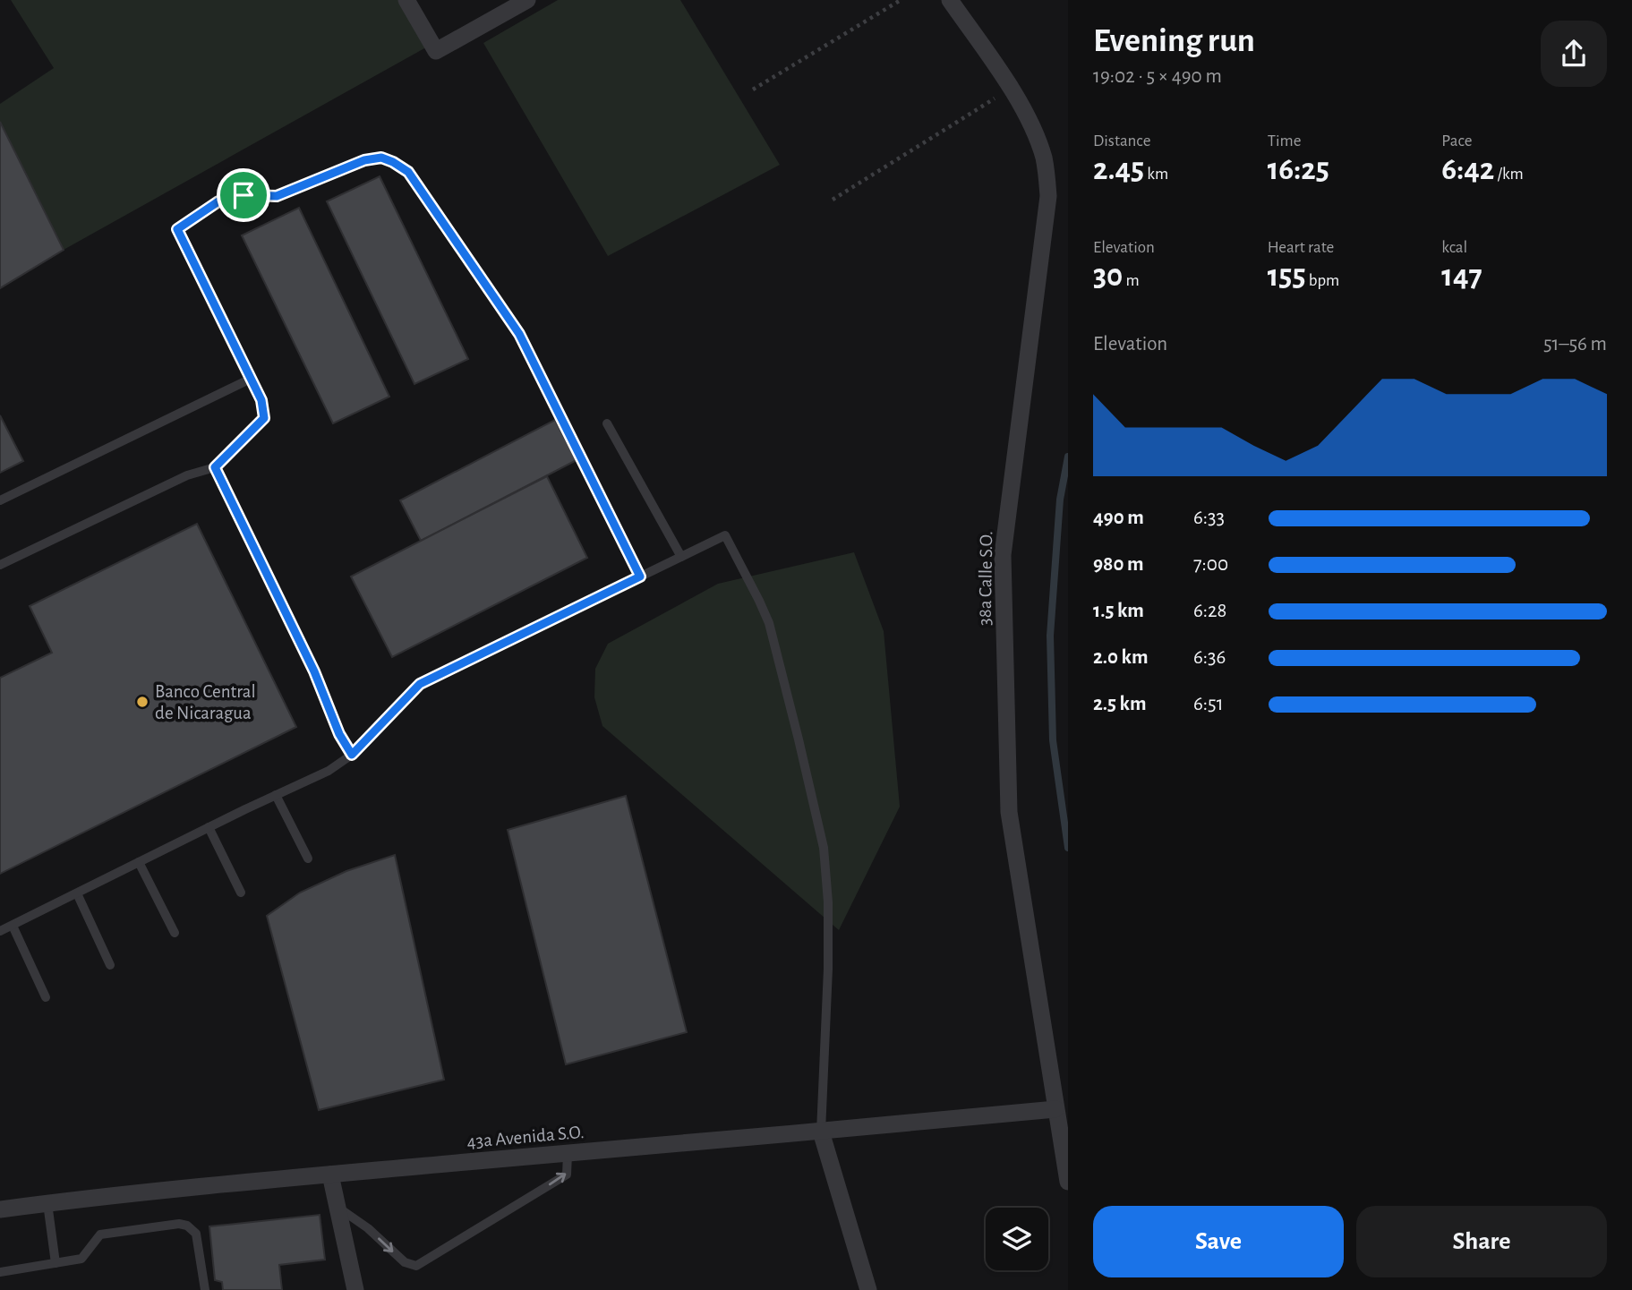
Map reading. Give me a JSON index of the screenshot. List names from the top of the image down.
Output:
{
  "streets": {
    "street": ["38a Calle S.O.", "43a Avenida S.O."]
  },
  "crossings": [
    ["38a Calle S.O.", "43a Avenida S.O."]
  ],
  "places": ["Banco Central de Nicaragua"],
  "page": {
    "heading": ["Evening run", "19:02 · 5 × 490 m"],
    "stats": [
      ["Distance", "2.45 km"],
      ["Time", "16:25"],
      ["Pace", "6:42 /km"],
      ["Elevation", "30 m"],
      ["Heart rate", "155 bpm"],
      ["kcal", "147"]
    ],
    "chart": ["Elevation", "51–56 m"],
    "list": [
      {
        "name": "490 m",
        "note": "6:33"
      },
      {
        "name": "980 m",
        "note": "7:00"
      },
      {
        "name": "1.5 km",
        "note": "6:28"
      },
      {
        "name": "2.0 km",
        "note": "6:36"
      },
      {
        "name": "2.5 km",
        "note": "6:51"
      }
    ],
    "buttons": ["Save", "Share"]
  }
}
